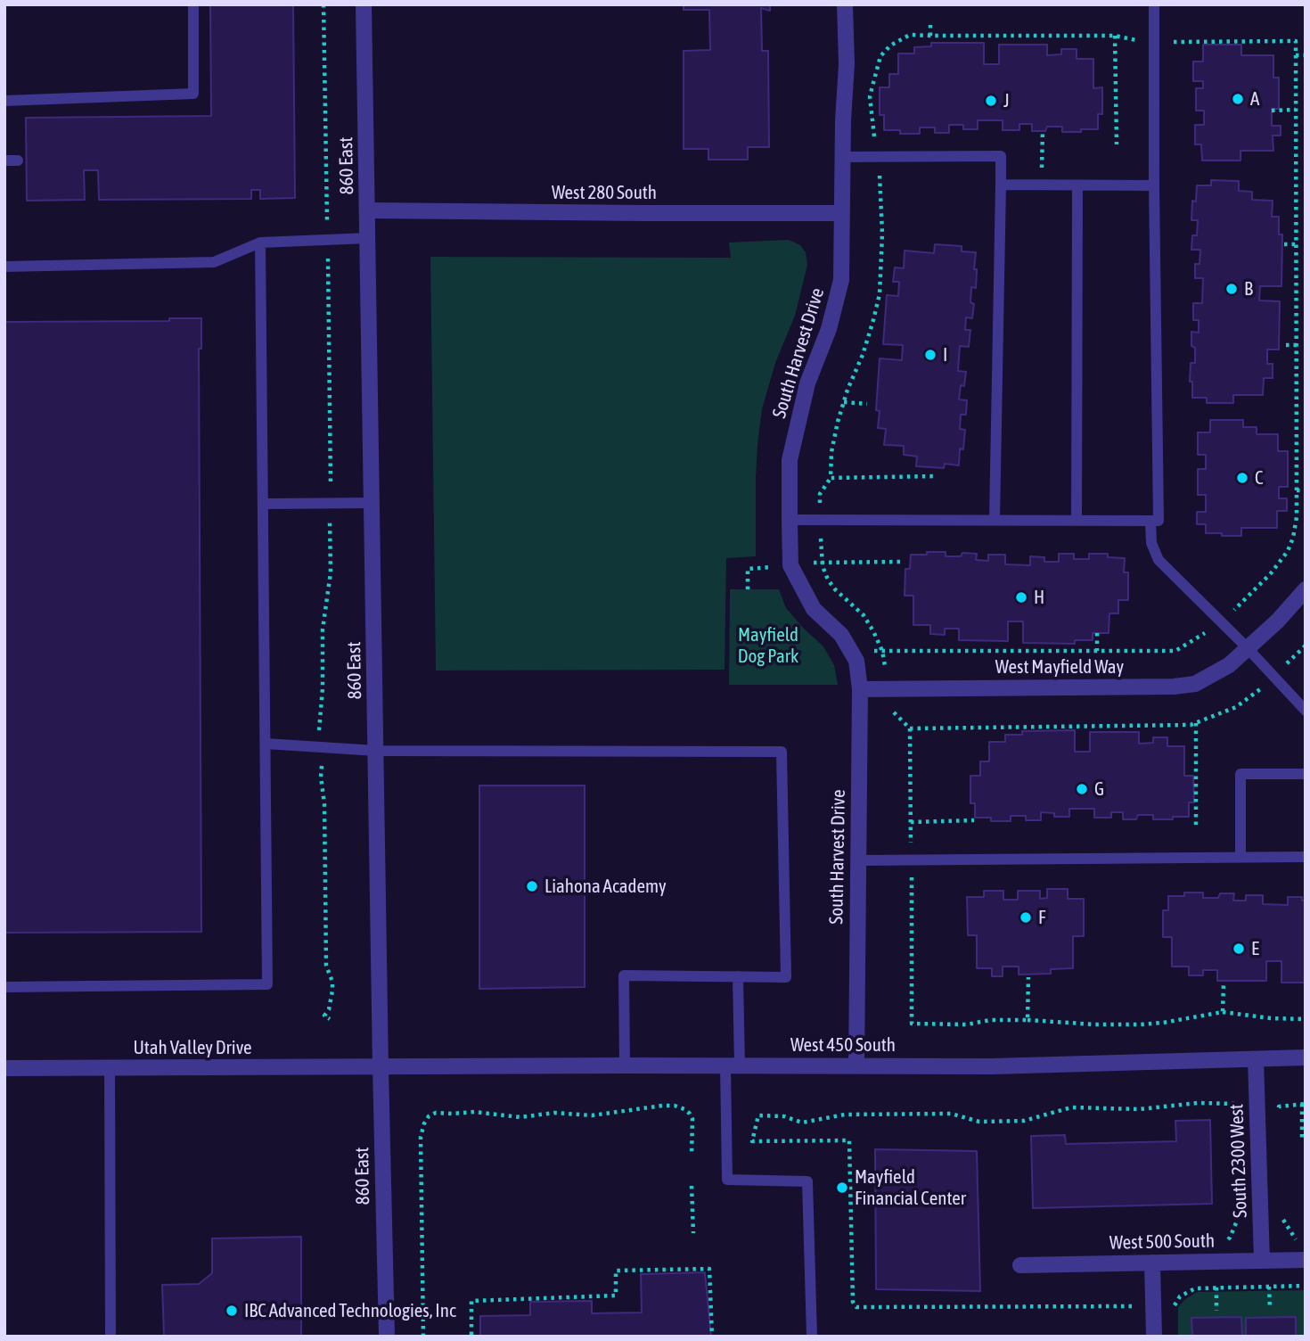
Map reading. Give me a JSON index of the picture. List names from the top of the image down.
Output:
{
  "streets": {
    "street": [
      "860 East",
      "West 280 South",
      "South Harvest Drive",
      "West Mayfield Way",
      "West 450 South",
      "Utah Valley Drive",
      "South 2300 West",
      "West 500 South"
    ]
  },
  "crossings": [
    ["860 East", "West 280 South"],
    ["860 East", "West 450 South"],
    ["860 East", "Utah Valley Drive"],
    ["West 280 South", "South Harvest Drive"],
    ["South Harvest Drive", "West Mayfield Way"],
    ["South Harvest Drive", "West 450 South"],
    ["West 450 South", "Utah Valley Drive"],
    ["West 450 South", "South 2300 West"],
    ["South 2300 West", "West 500 South"]
  ],
  "parks": ["Mayfield Dog Park"],
  "places": [
    "A",
    "J",
    "B",
    "I",
    "C",
    "H",
    "G",
    "Liahona Academy",
    "F",
    "E",
    "Mayfield Financial Center",
    "IBC Advanced Technologies, Inc"
  ]
}
